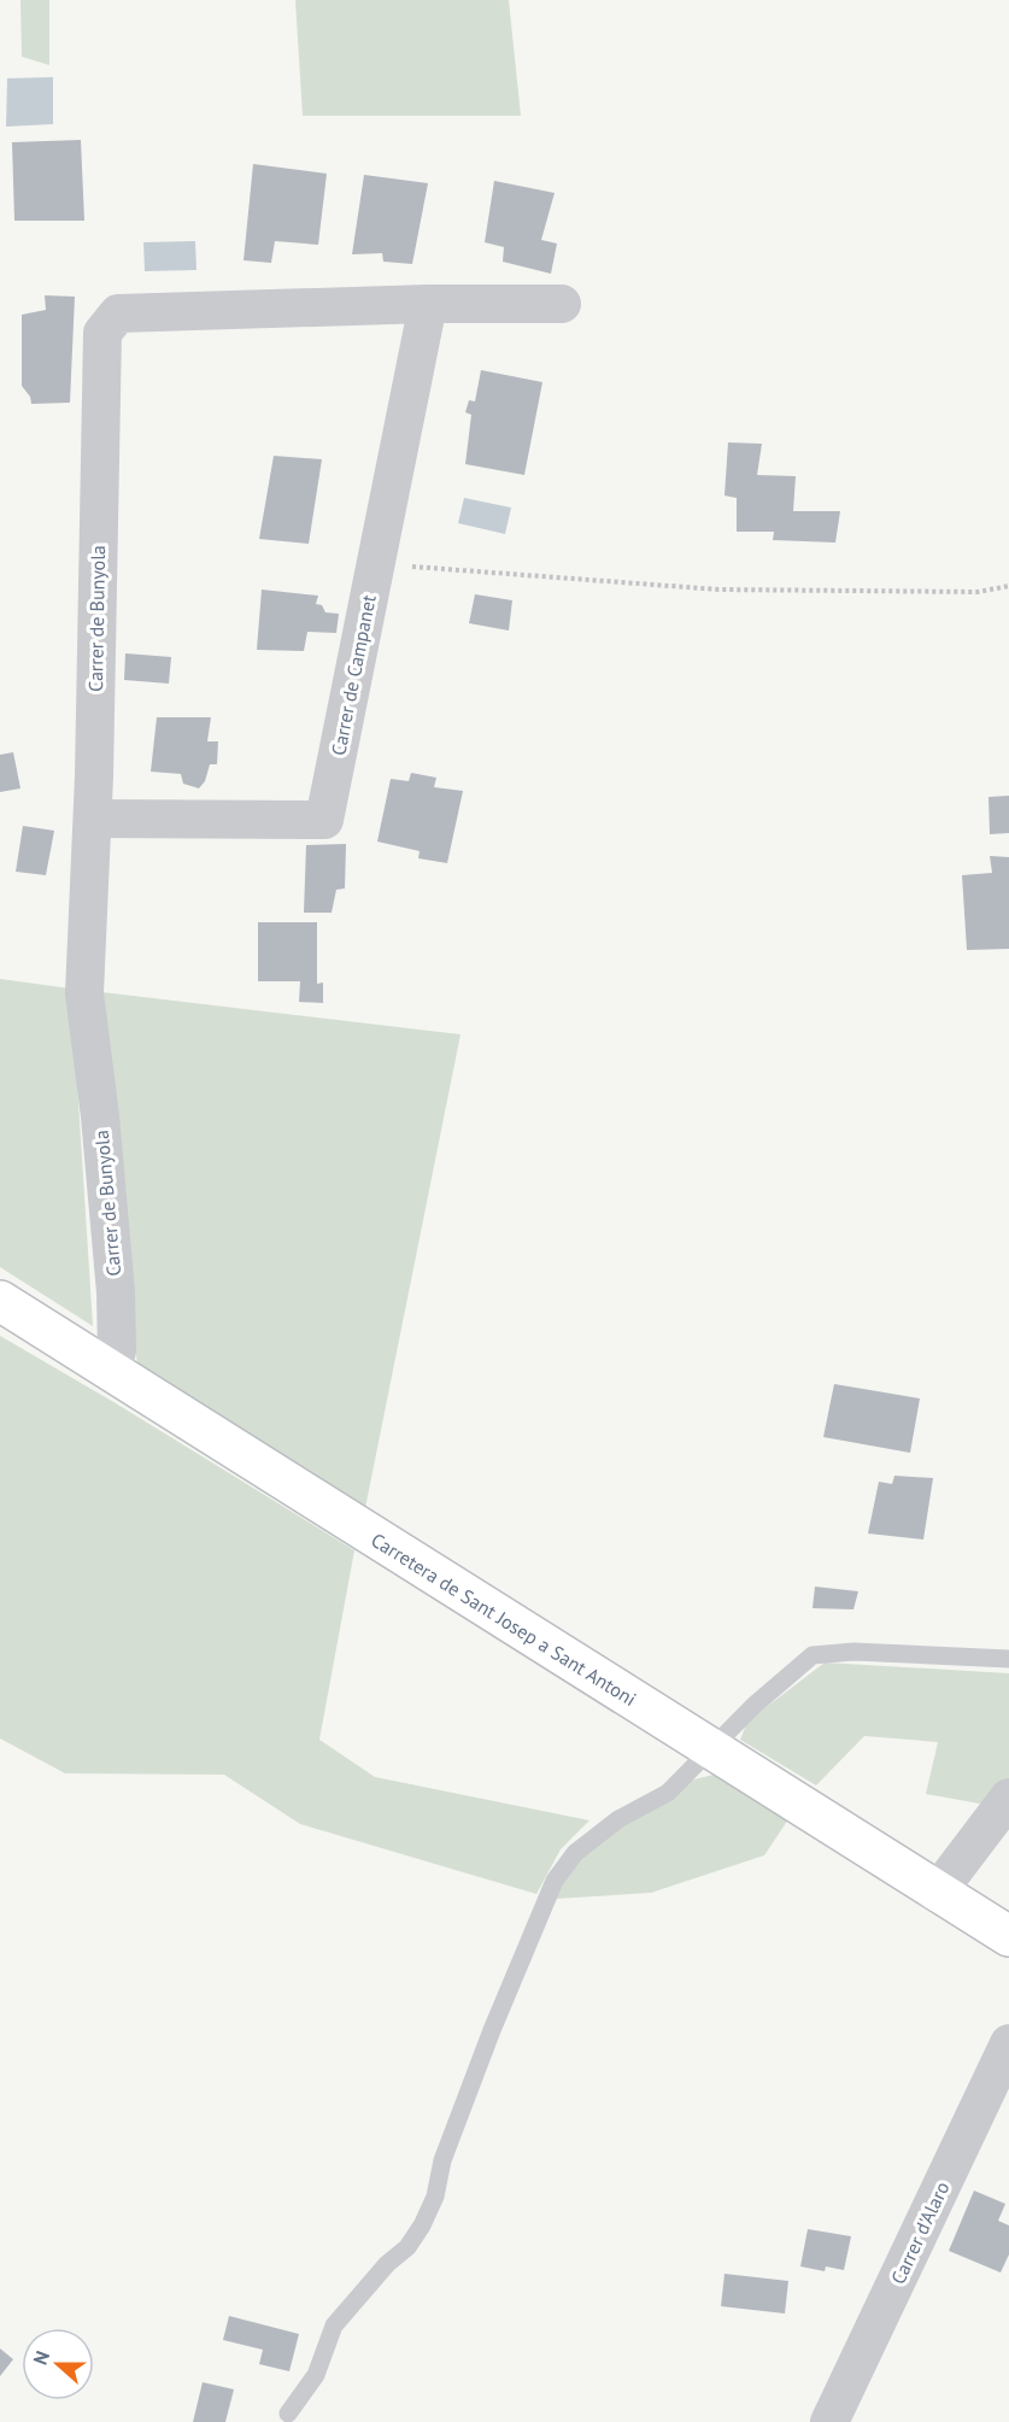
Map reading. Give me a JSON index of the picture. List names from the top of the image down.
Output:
{
  "streets": {
    "main road": ["Carretera de Sant Josep a Sant Antoni"],
    "street": ["Carrer de Bunyola", "Carrer de Campanet", "Carrer d'Alaro"]
  },
  "crossings": [
    ["Carrer de Bunyola", "Carrer de Campanet"],
    ["Carrer de Bunyola", "Carretera de Sant Josep a Sant Antoni"]
  ],
  "north": "left"
}
